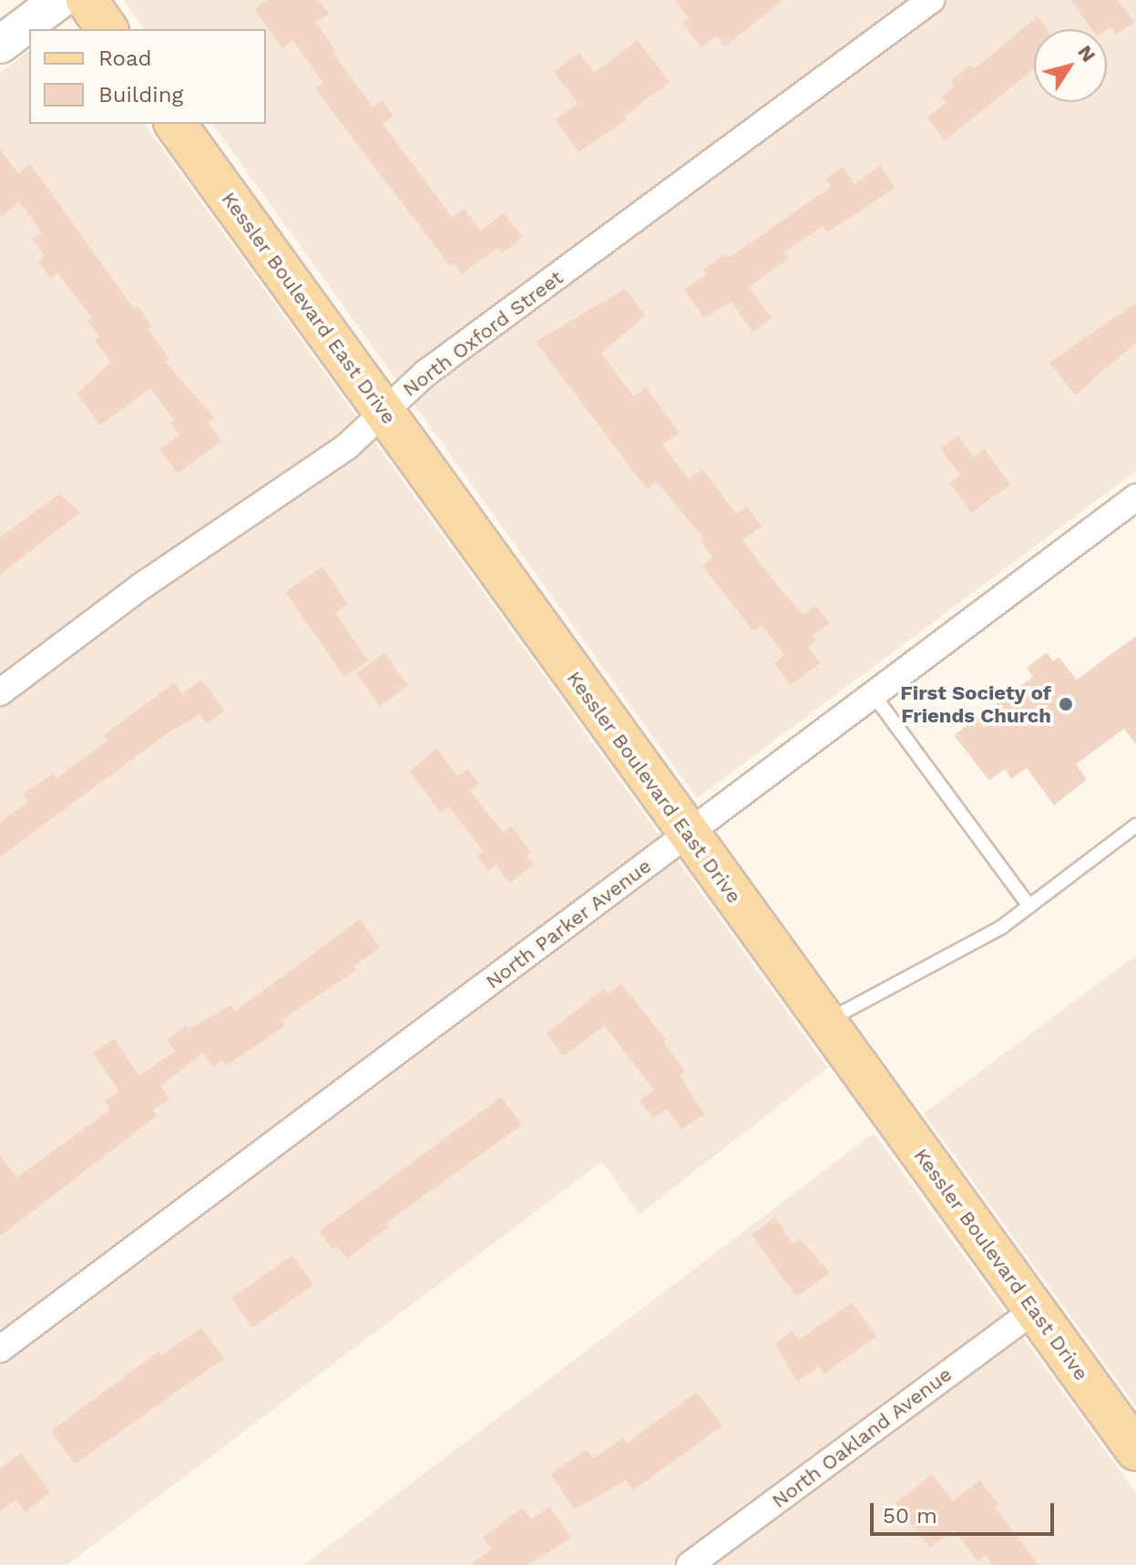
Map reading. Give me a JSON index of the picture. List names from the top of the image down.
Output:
{
  "streets": {
    "main road": ["Kessler Boulevard East Drive"],
    "street": ["North Oxford Street", "North Parker Avenue", "North Oakland Avenue"]
  },
  "crossings": [
    ["Kessler Boulevard East Drive", "North Oxford Street"],
    ["Kessler Boulevard East Drive", "North Parker Avenue"],
    ["Kessler Boulevard East Drive", "North Oakland Avenue"]
  ],
  "places": ["First Society of Friends Church"],
  "legend": ["Road", "Building"],
  "scale_bar": "50 m",
  "north": "top right"
}
